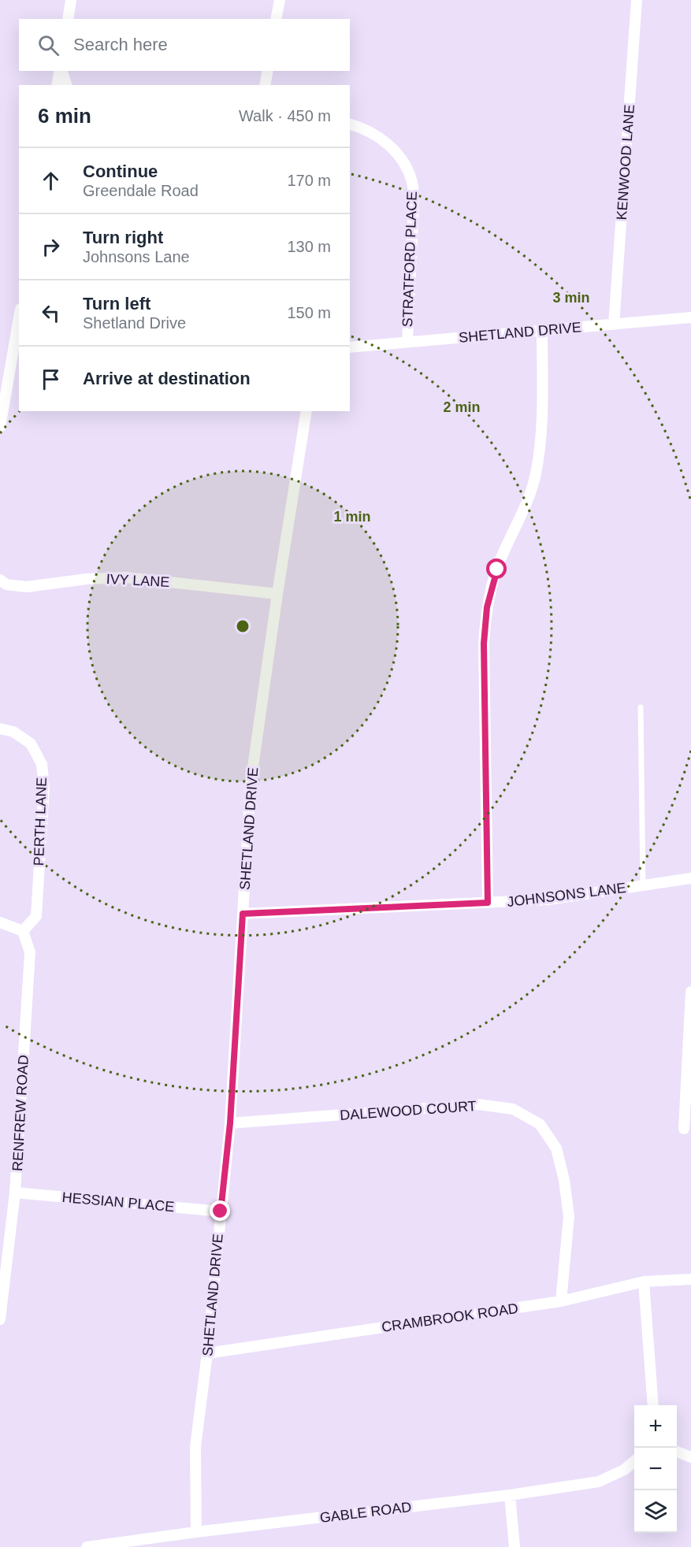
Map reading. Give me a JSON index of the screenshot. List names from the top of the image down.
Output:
{
  "streets": {
    "street": [
      "KENWOOD LANE",
      "STRATFORD PLACE",
      "SHETLAND DRIVE",
      "IVY LANE",
      "PERTH LANE",
      "JOHNSONS LANE",
      "DALEWOOD COURT",
      "RENFREW ROAD",
      "HESSIAN PLACE",
      "CRAMBROOK ROAD",
      "GABLE ROAD"
    ]
  },
  "crossings": [
    ["KENWOOD LANE", "SHETLAND DRIVE"],
    ["STRATFORD PLACE", "SHETLAND DRIVE"],
    ["SHETLAND DRIVE", "IVY LANE"],
    ["SHETLAND DRIVE", "JOHNSONS LANE"],
    ["SHETLAND DRIVE", "DALEWOOD COURT"],
    ["SHETLAND DRIVE", "HESSIAN PLACE"],
    ["SHETLAND DRIVE", "CRAMBROOK ROAD"],
    ["SHETLAND DRIVE", "GABLE ROAD"],
    ["PERTH LANE", "RENFREW ROAD"],
    ["DALEWOOD COURT", "CRAMBROOK ROAD"],
    ["RENFREW ROAD", "HESSIAN PLACE"]
  ],
  "page": {
    "search": "Search here",
    "heading": ["6 min", "Walk · 450 m"],
    "list": [
      ["Continue", "Greendale Road", "170 m"],
      ["Turn right", "Johnsons Lane", "130 m"],
      ["Turn left", "Shetland Drive", "150 m"],
      "Arrive at destination"
    ],
    "map_buttons": ["+", "−"]
  },
  "rings": ["3 min", "2 min", "1 min"]
}
